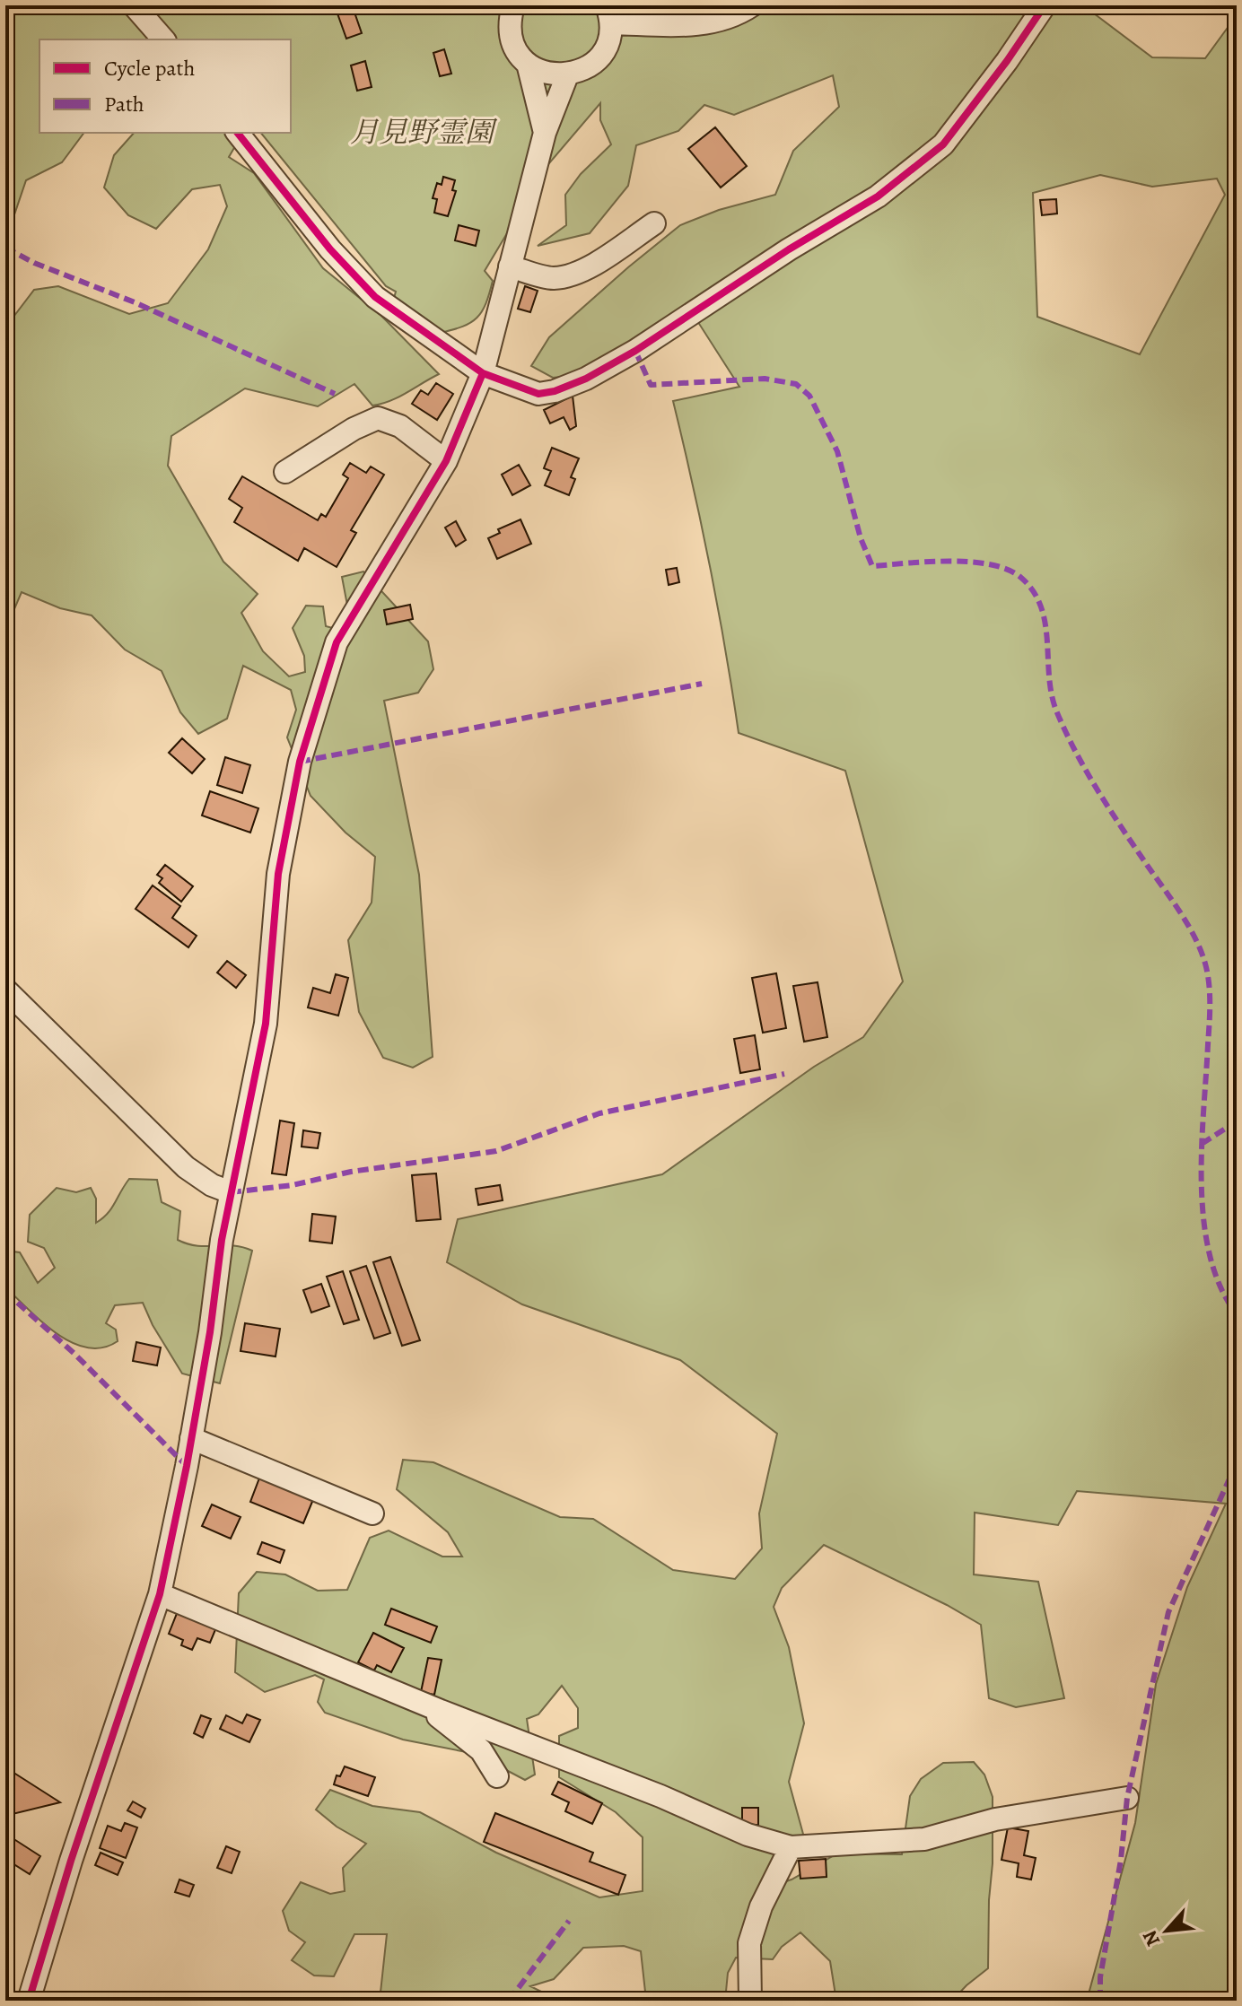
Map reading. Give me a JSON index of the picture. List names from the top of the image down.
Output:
{
  "parks": ["月見野霊園"],
  "legend": ["Cycle path", "Path"],
  "north": "bottom left"
}
